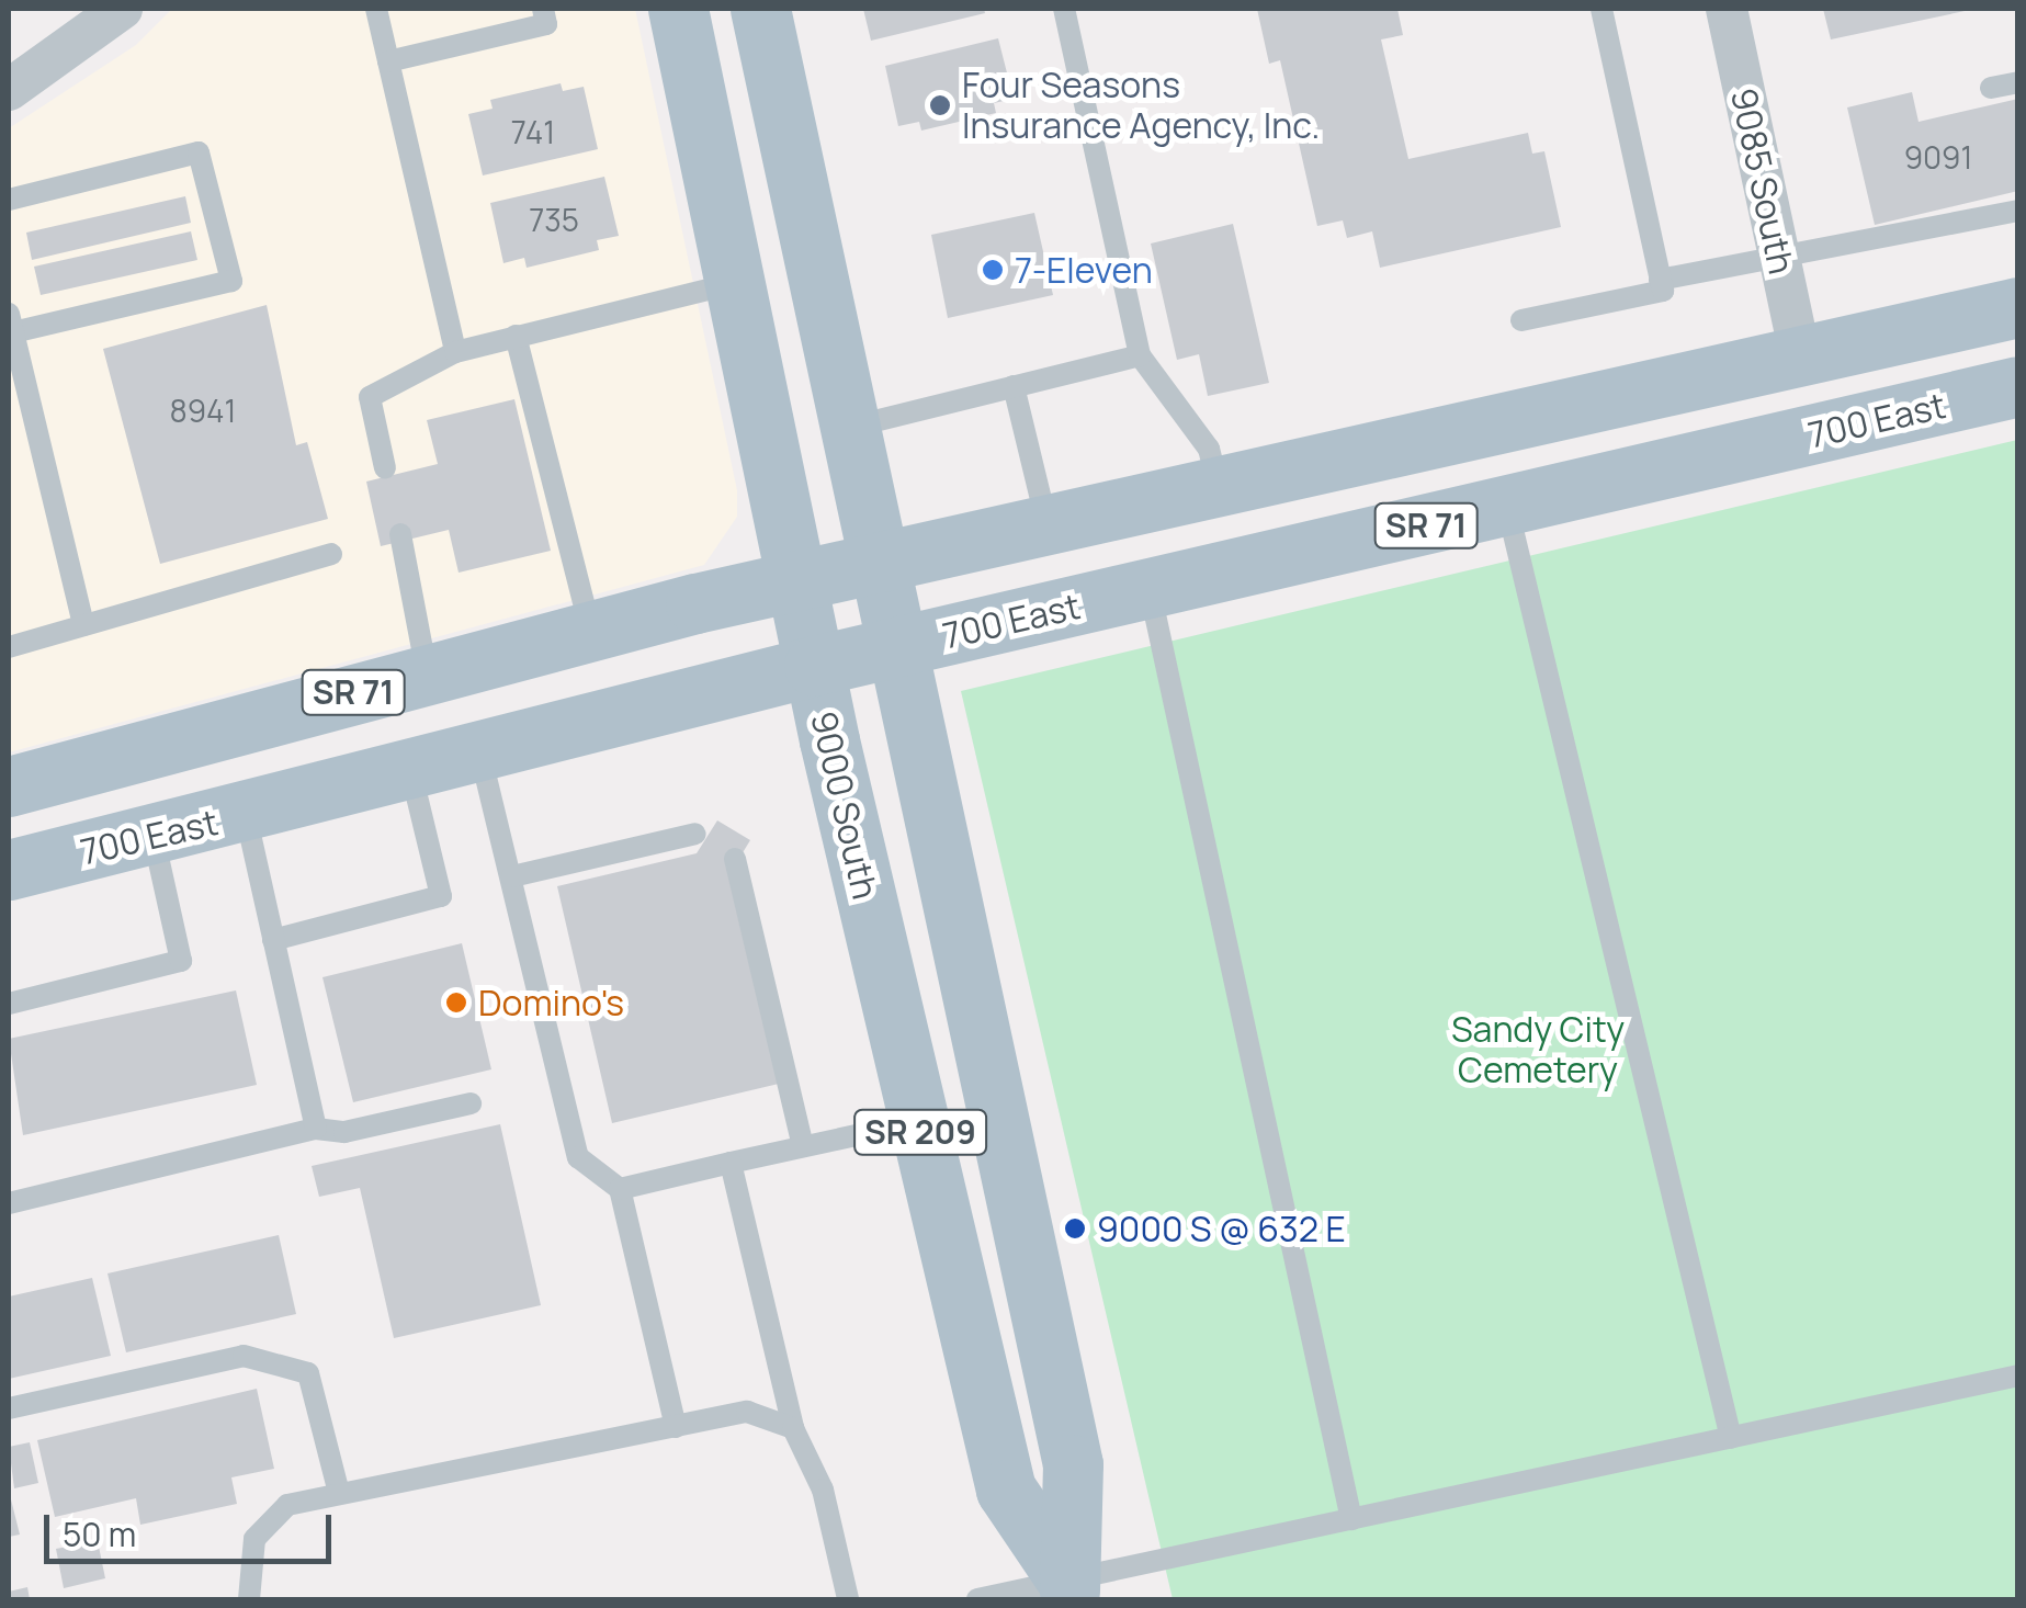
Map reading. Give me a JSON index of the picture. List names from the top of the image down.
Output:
{
  "streets": {
    "main road": [
      "700 East",
      "SR 71",
      "9000 South",
      "SR 209"
    ],
    "street": ["9085 South"]
  },
  "crossings": [
    ["9085 South", "SR 71"],
    ["700 East", "9000 South"],
    ["700 East", "SR 209"],
    ["SR 71", "9000 South"],
    ["SR 71", "SR 209"],
    ["9000 South", "SR 209"]
  ],
  "parks": ["Sandy City Cemetery"],
  "places": [
    "Four Seasons Insurance Agency, Inc.",
    "7-Eleven",
    "Domino's",
    "9000 S @ 632 E"
  ],
  "house_numbers": [
    "741",
    "9091",
    "735",
    "8941"
  ],
  "scale_bar": "50 m"
}
